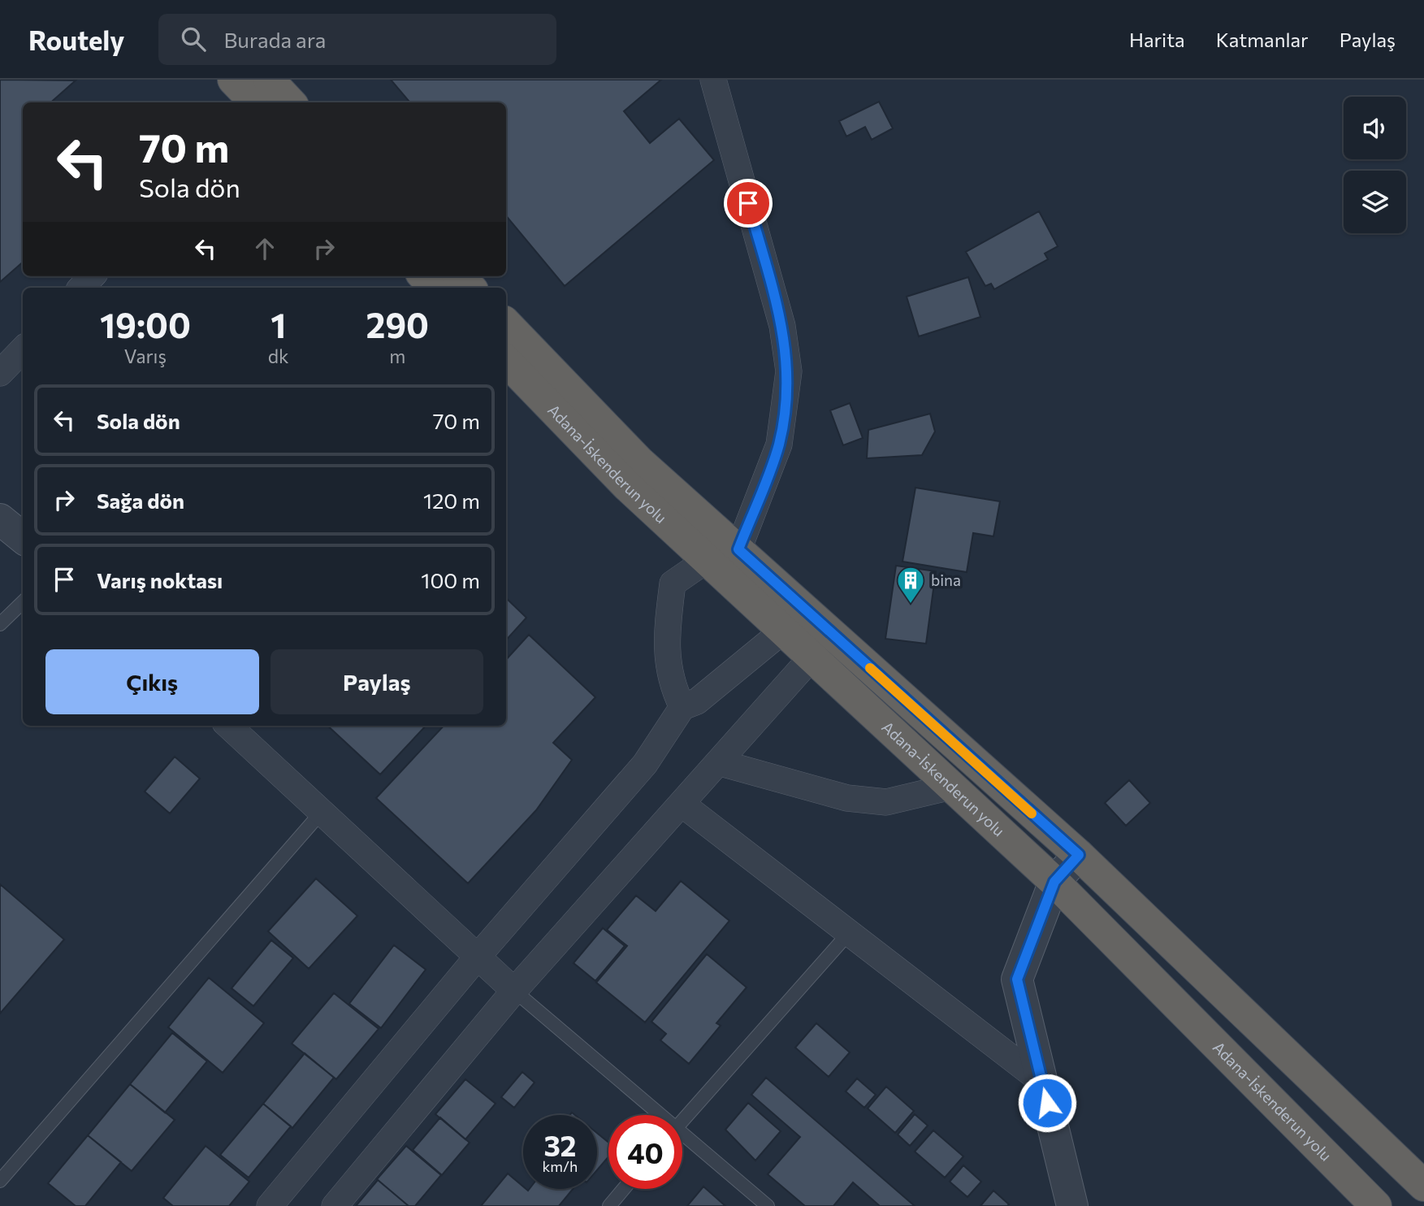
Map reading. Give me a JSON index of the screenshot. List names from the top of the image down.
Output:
{
  "streets": {
    "highway": ["Adana-İskenderun yolu"]
  },
  "places": {
    "building": ["bina"]
  },
  "page": {
    "header": "Routely",
    "search": "Burada ara",
    "nav": ["Harita", "Katmanlar", "Paylaş"],
    "turn": ["70 m", "Sola dön"],
    "eta": [
      "19:00",
      "Varış",
      "1",
      "dk",
      "290",
      "m"
    ],
    "list": [
      {
        "name": "Sola dön",
        "value": "70 m"
      },
      {
        "name": "Sağa dön",
        "value": "120 m"
      },
      {
        "name": "Varış noktası",
        "value": "100 m"
      }
    ],
    "buttons": ["Çıkış", "Paylaş"],
    "speed": "32 km/h",
    "limit": "40"
  }
}
